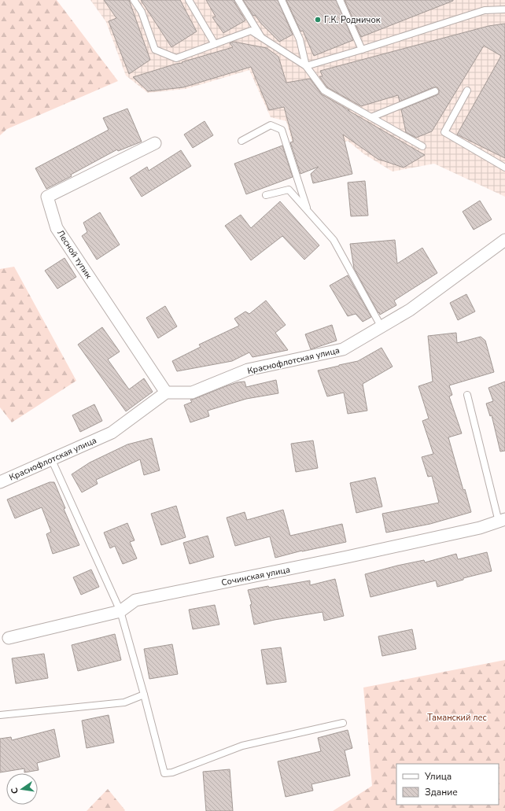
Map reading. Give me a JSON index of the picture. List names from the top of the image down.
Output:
{
  "streets": {
    "street": ["Лесной тупик", "Краснофлотская улица", "Сочинская улица"]
  },
  "crossings": [
    ["Лесной тупик", "Краснофлотская улица"]
  ],
  "parks": ["Таманский лес"],
  "places": ["Г.К. Родничок"],
  "legend": ["Улица", "Здание"],
  "north": "left"
}
